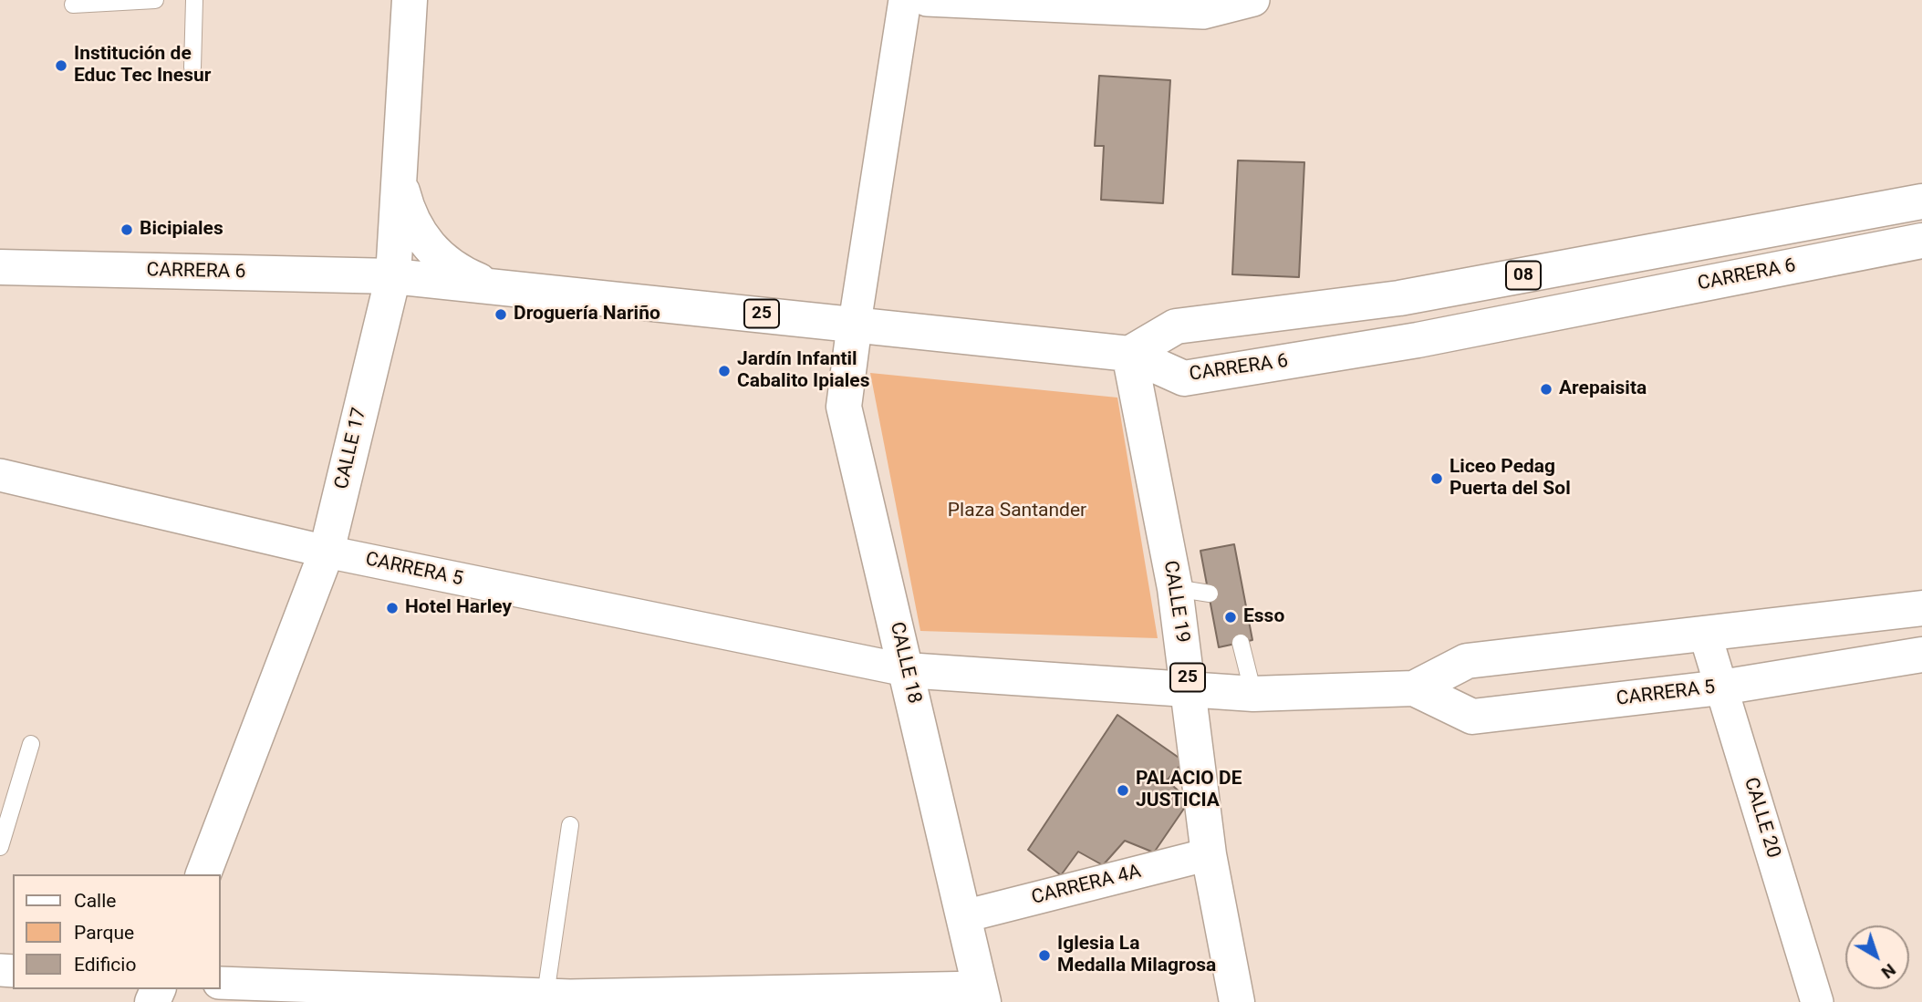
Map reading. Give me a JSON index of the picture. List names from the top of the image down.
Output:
{
  "streets": {
    "main road": [
      "CARRERA 6",
      "08",
      "25",
      "CALLE 17",
      "CARRERA 5",
      "CALLE 19",
      "CALLE 18"
    ],
    "street": ["CALLE 20", "CARRERA 4A"]
  },
  "crossings": [
    ["CARRERA 6", "08"],
    ["CARRERA 6", "25"],
    ["CARRERA 6", "CALLE 17"],
    ["CARRERA 6", "CALLE 19"],
    ["08", "25"],
    ["08", "CALLE 19"],
    ["25", "CALLE 17"],
    ["25", "CALLE 19"],
    ["25", "CALLE 18"],
    ["CALLE 17", "CARRERA 5"],
    ["CARRERA 5", "CALLE 19"],
    ["CARRERA 5", "CALLE 18"],
    ["CARRERA 5", "CALLE 20"],
    ["CALLE 19", "CARRERA 4A"],
    ["CALLE 18", "CARRERA 4A"]
  ],
  "parks": ["Plaza Santander"],
  "places": [
    "Institución de Educ Tec Inesur",
    "Bicipiales",
    "Droguería Nariño",
    "Jardín Infantil Cabalito Ipiales",
    "Arepaisita",
    "Liceo Pedag Puerta del Sol",
    "Hotel Harley",
    "Esso",
    "PALACIO DE JUSTICIA",
    "Iglesia La Medalla Milagrosa"
  ],
  "legend": ["Calle", "Parque", "Edificio"],
  "north": "bottom right"
}
